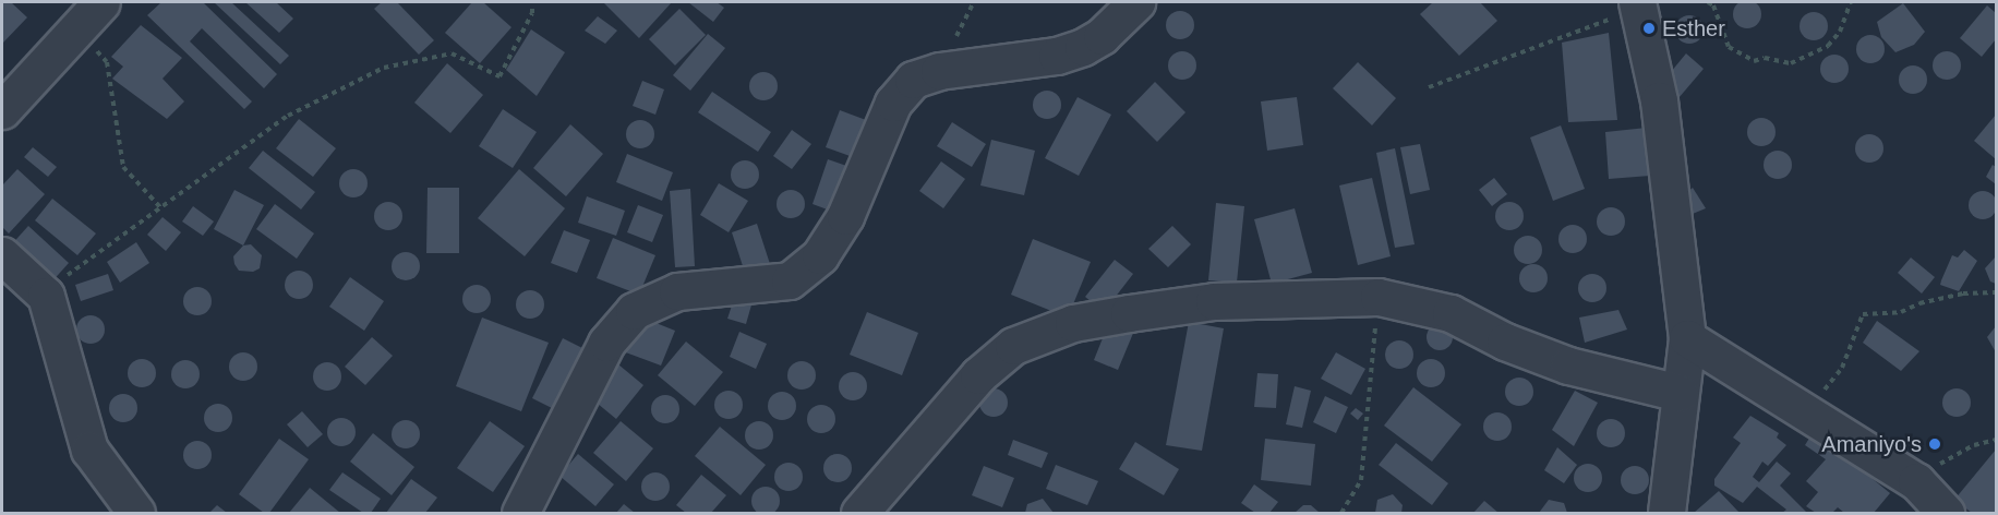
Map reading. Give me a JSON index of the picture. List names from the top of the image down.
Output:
{
  "places": ["Esther", "Amaniyo's"]
}
